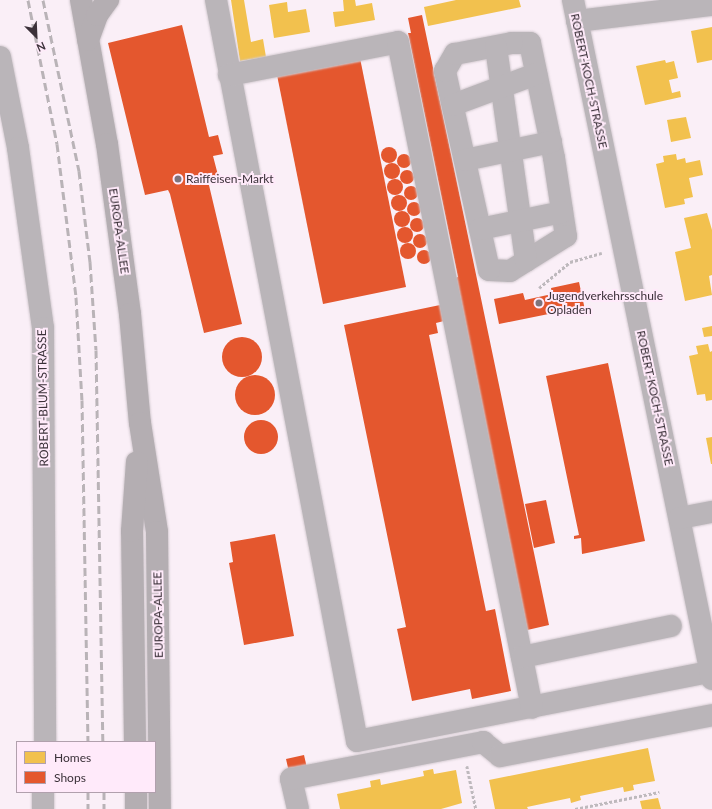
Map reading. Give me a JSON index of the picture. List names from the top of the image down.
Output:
{
  "streets": {
    "main road": ["EUROPA-ALLEE"],
    "street": ["ROBERT-KOCH-STRASSE", "ROBERT-BLUM-STRASSE"]
  },
  "places": ["Raiffeisen-Markt", "Jugendverkehrsschule Opladen"],
  "legend": ["Homes", "Shops"],
  "north": "bottom right"
}
